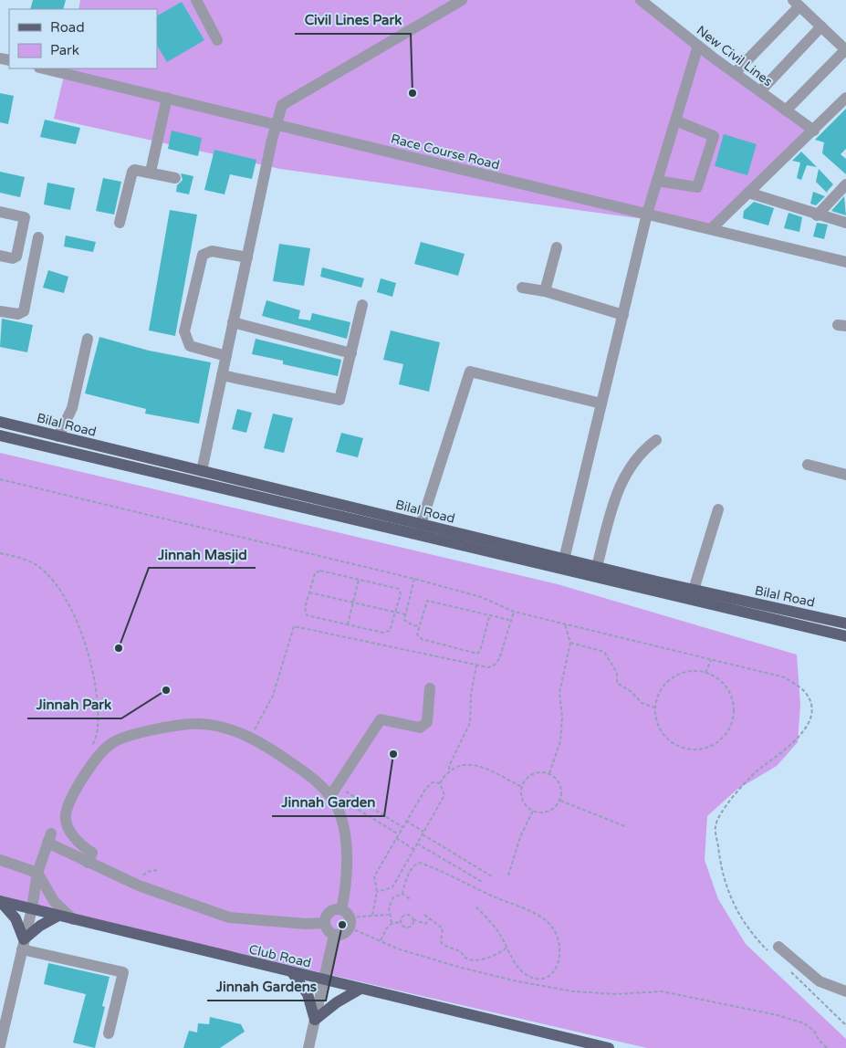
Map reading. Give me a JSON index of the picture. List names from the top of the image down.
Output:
{
  "streets": {
    "main road": ["Bilal Road", "Club Road"],
    "street": ["New Civil Lines", "Race Course Road"]
  },
  "places": [
    "Civil Lines Park",
    "Jinnah Masjid",
    "Jinnah Park",
    "Jinnah Garden",
    "Jinnah Gardens"
  ],
  "legend": ["Road", "Park"]
}
